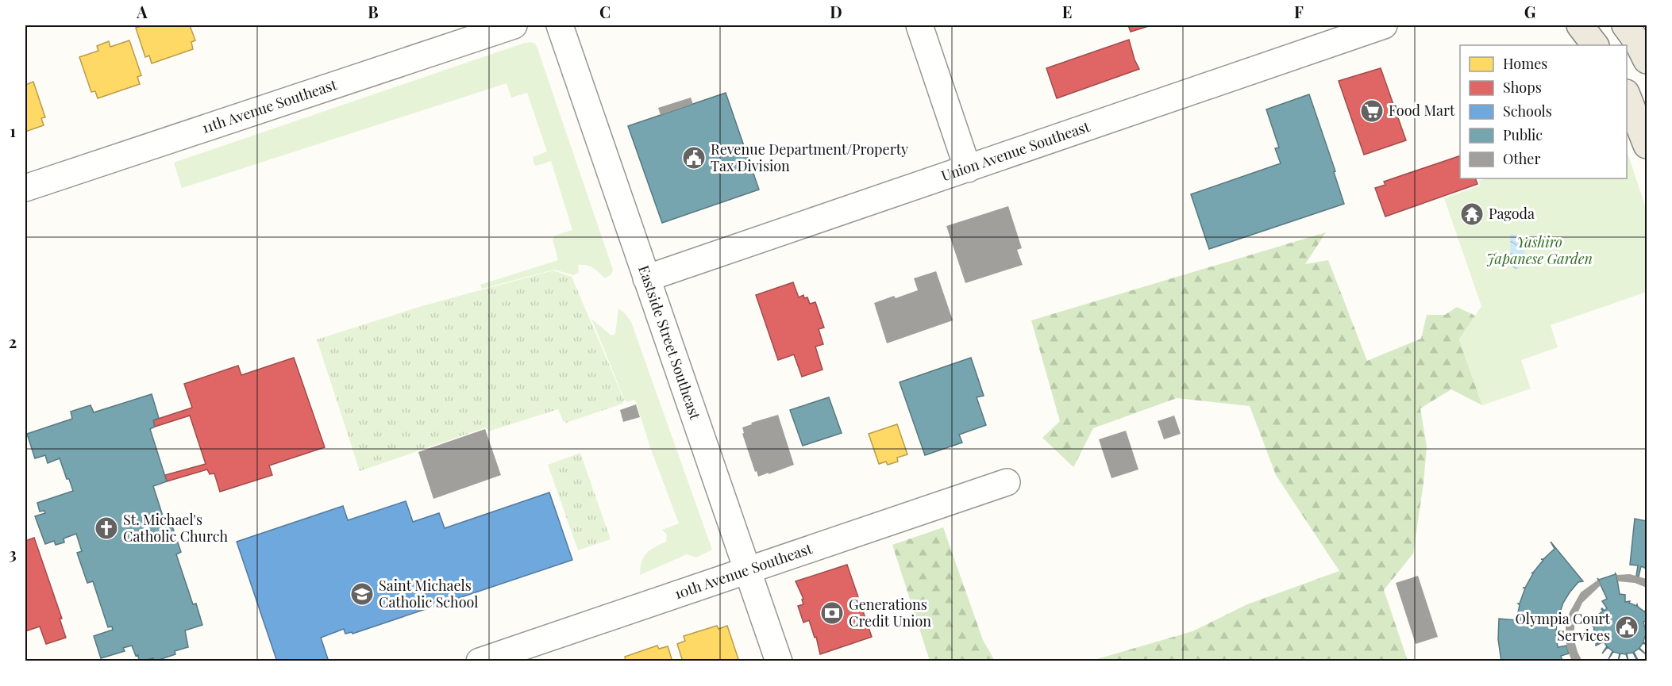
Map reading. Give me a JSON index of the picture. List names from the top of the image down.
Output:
{
  "streets": {
    "street": [
      "11th Avenue Southeast",
      "Union Avenue Southeast",
      "Eastside Street Southeast",
      "10th Avenue Southeast"
    ]
  },
  "crossings": [
    ["Union Avenue Southeast", "Eastside Street Southeast"],
    ["Eastside Street Southeast", "10th Avenue Southeast"]
  ],
  "parks": ["Yashiro Japanese Garden"],
  "places": {
    "supermarket": ["Food Mart"],
    "public building": ["Revenue Department/Property Tax Division", "Olympia Court Services"],
    "temple": ["Pagoda"],
    "church": ["St. Michael's Catholic Church"],
    "school or university": ["Saint Michaels Catholic School"],
    "bank": ["Generations Credit Union"]
  },
  "legend": [
    "Homes",
    "Shops",
    "Schools",
    "Public",
    "Other"
  ],
  "grid": {
    "columns": [
      "A",
      "B",
      "C",
      "D",
      "E",
      "F",
      "G"
    ],
    "rows": ["1", "2", "3"]
  }
}
